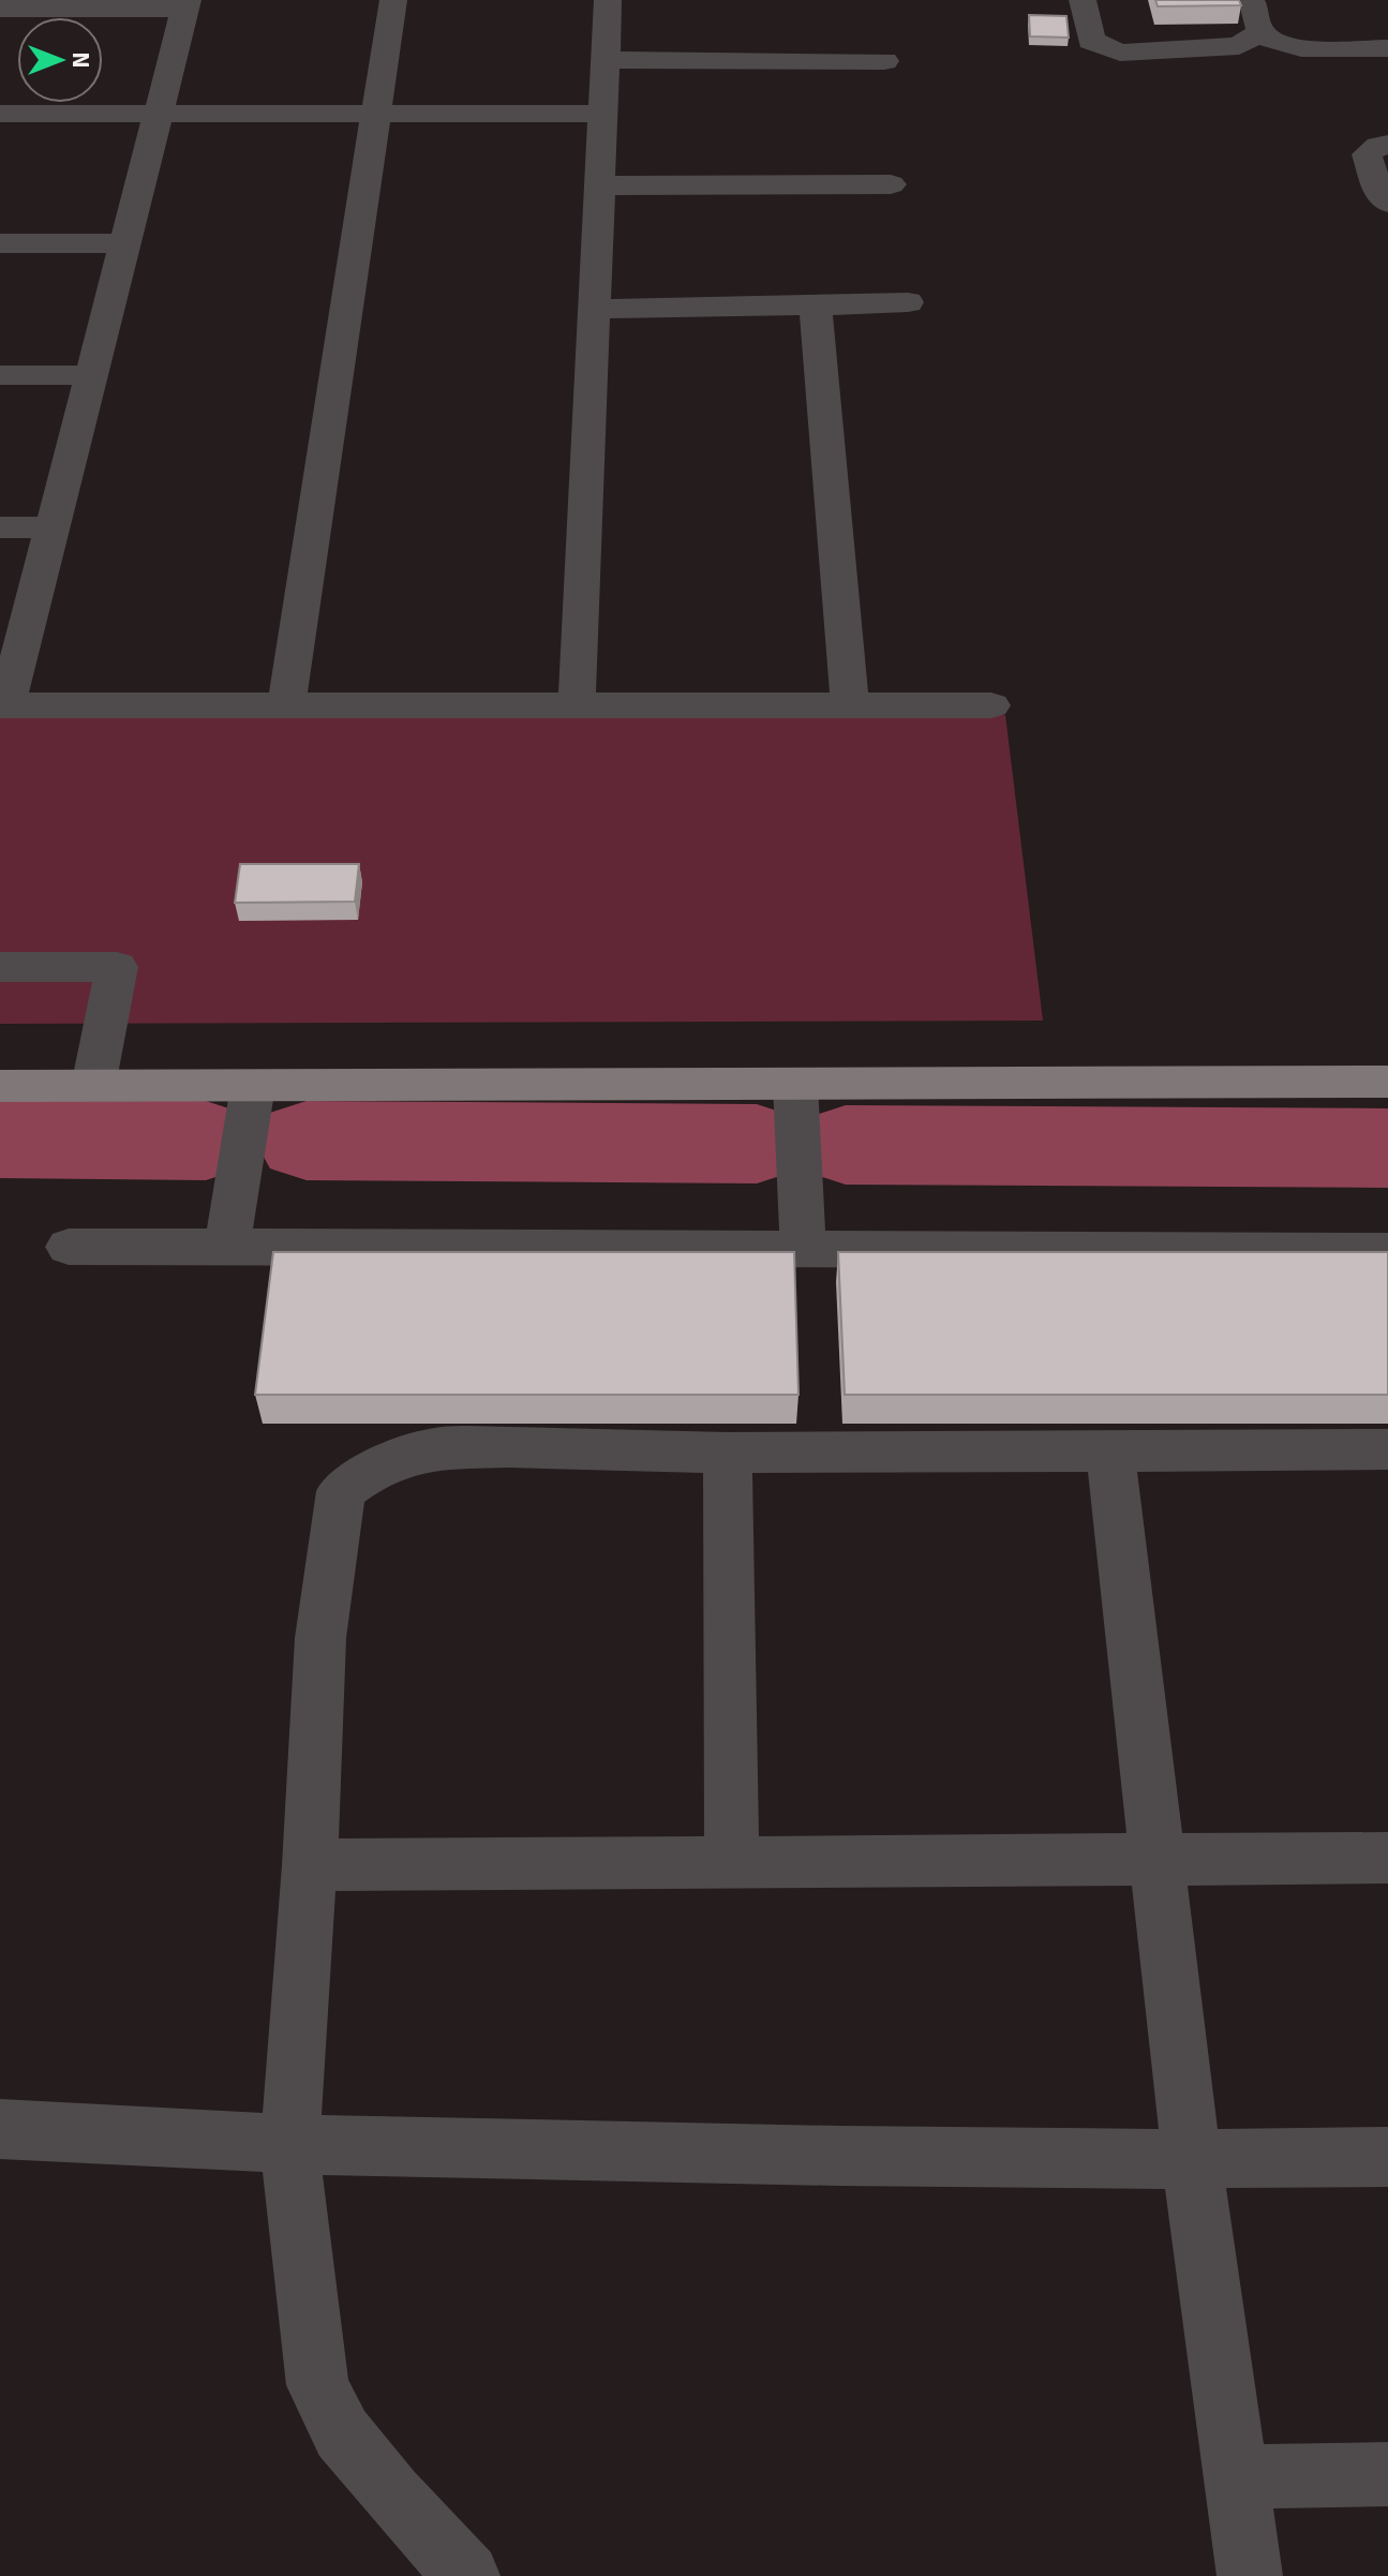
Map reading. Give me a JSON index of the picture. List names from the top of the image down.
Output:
{
  "north": "right"
}
